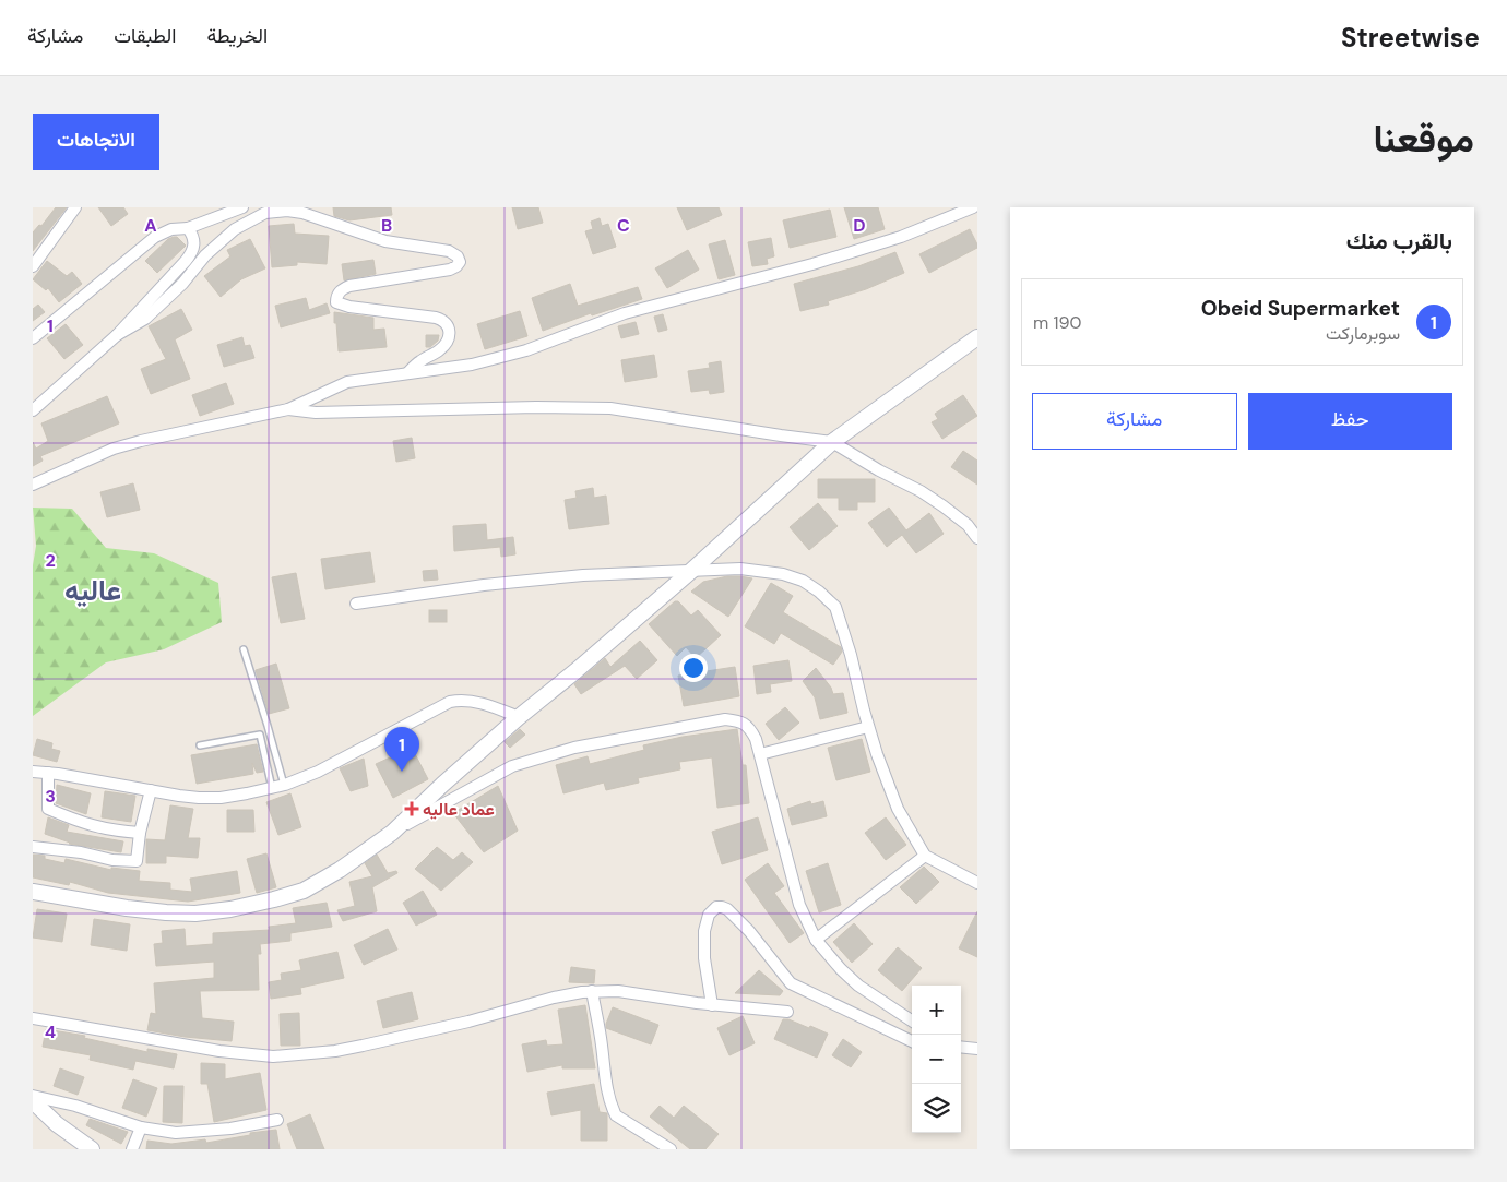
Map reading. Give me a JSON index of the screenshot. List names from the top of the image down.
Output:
{
  "districts": ["عاليه"],
  "places": {
    "health": ["عماد عاليه"]
  },
  "page": {
    "header": "Streetwise",
    "nav": ["الخريطة", "الطبقات", "مشاركة"],
    "title": "موقعنا",
    "buttons": [
      "الاتجاهات",
      ["حفظ", "مشاركة"]
    ],
    "heading": "بالقرب منك",
    "list": [
      {
        "mark": "1",
        "name": "Obeid Supermarket",
        "note": "سوبرماركت",
        "value": "190 m"
      }
    ],
    "pins": "1",
    "map_buttons": ["+", "−"]
  },
  "grid": {
    "columns": [
      "A",
      "B",
      "C",
      "D"
    ],
    "rows": [
      "1",
      "2",
      "3",
      "4"
    ]
  }
}
